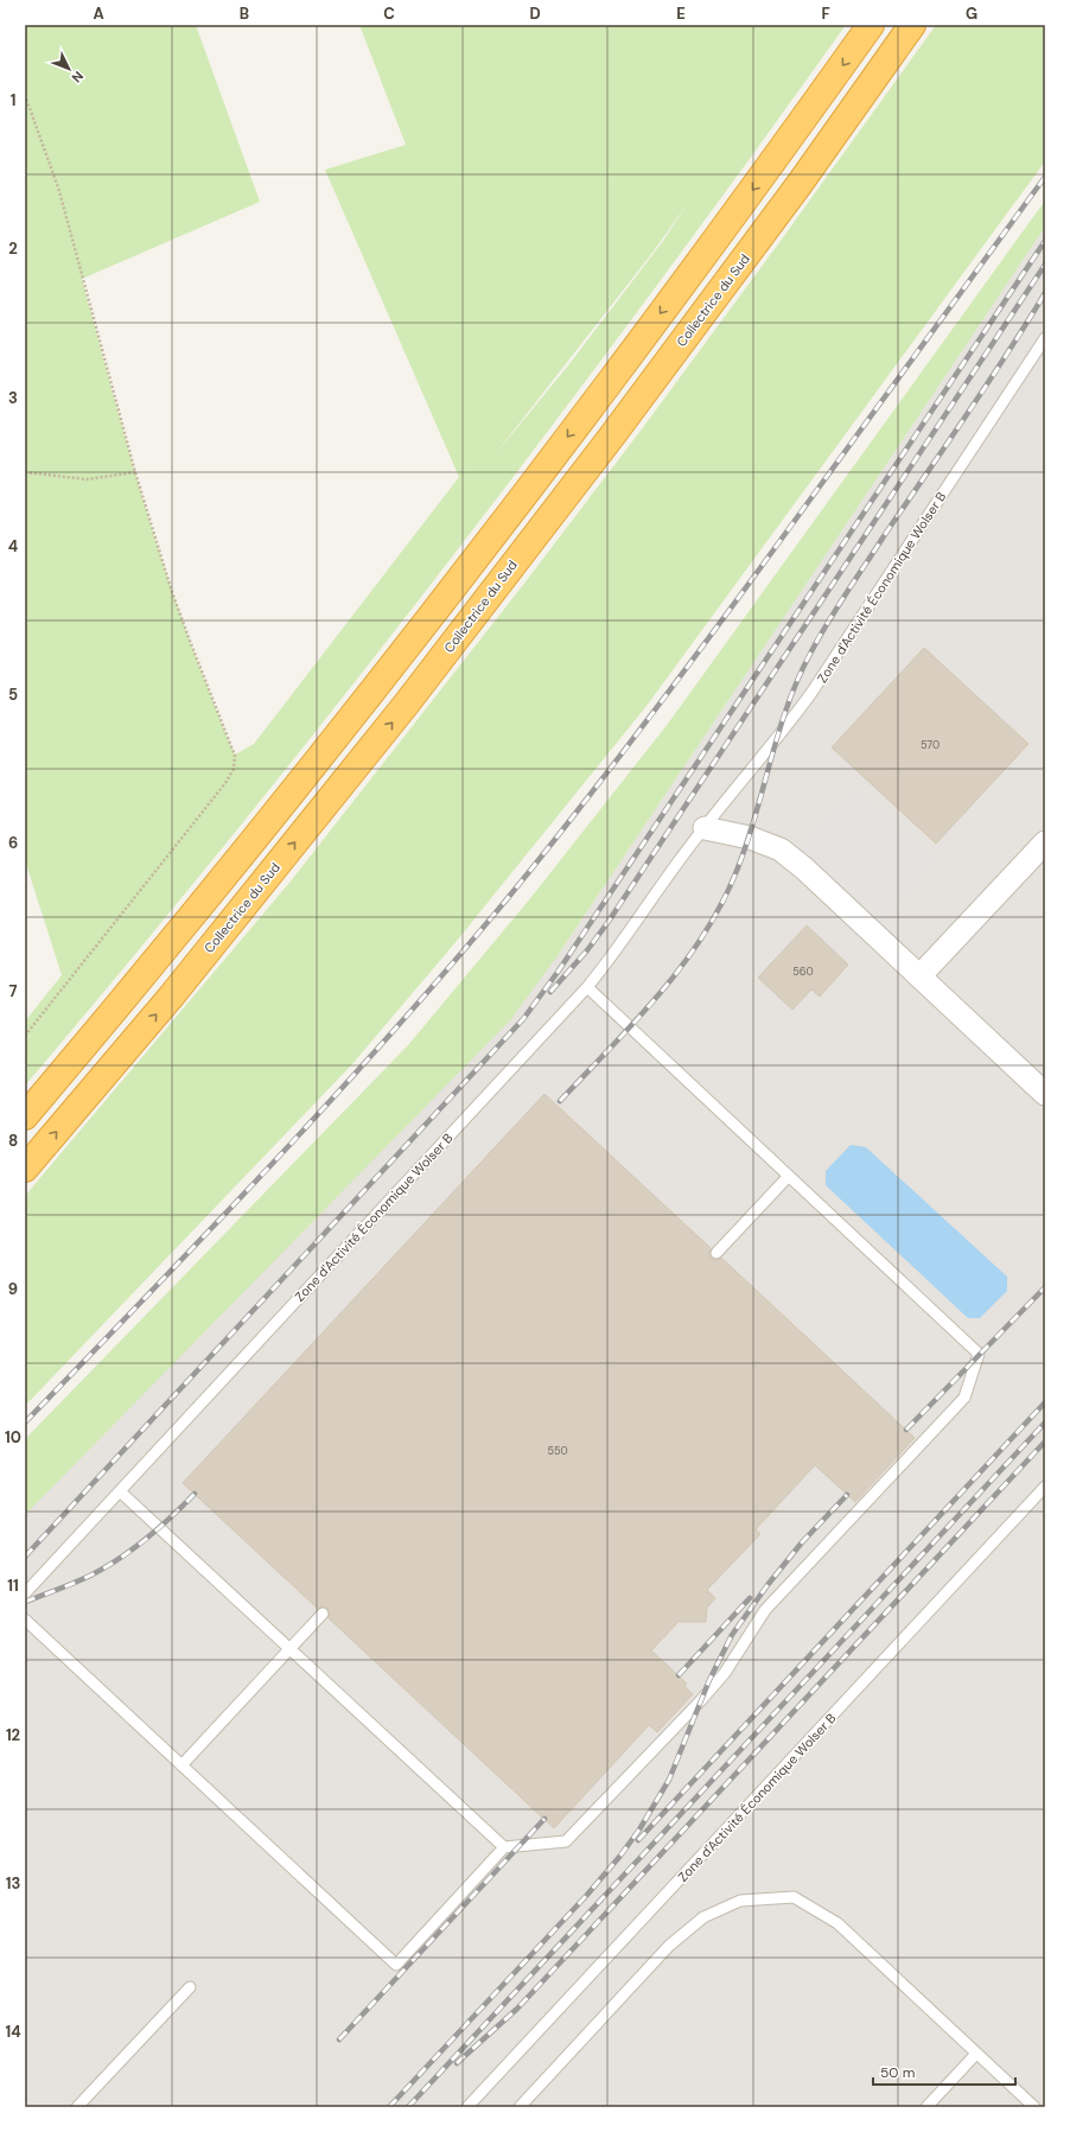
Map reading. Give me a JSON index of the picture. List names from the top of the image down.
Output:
{
  "streets": {
    "highway": ["Collectrice du Sud"],
    "lane": ["Zone d'Activité Économique Wolser B"]
  },
  "house_numbers": ["570", "560", "550"],
  "scale_bar": "50 m",
  "north": "bottom right",
  "grid": {
    "columns": [
      "A",
      "B",
      "C",
      "D",
      "E",
      "F",
      "G"
    ],
    "rows": [
      "1",
      "2",
      "3",
      "4",
      "5",
      "6",
      "7",
      "8",
      "9",
      "10",
      "11",
      "12",
      "13",
      "14"
    ]
  }
}
